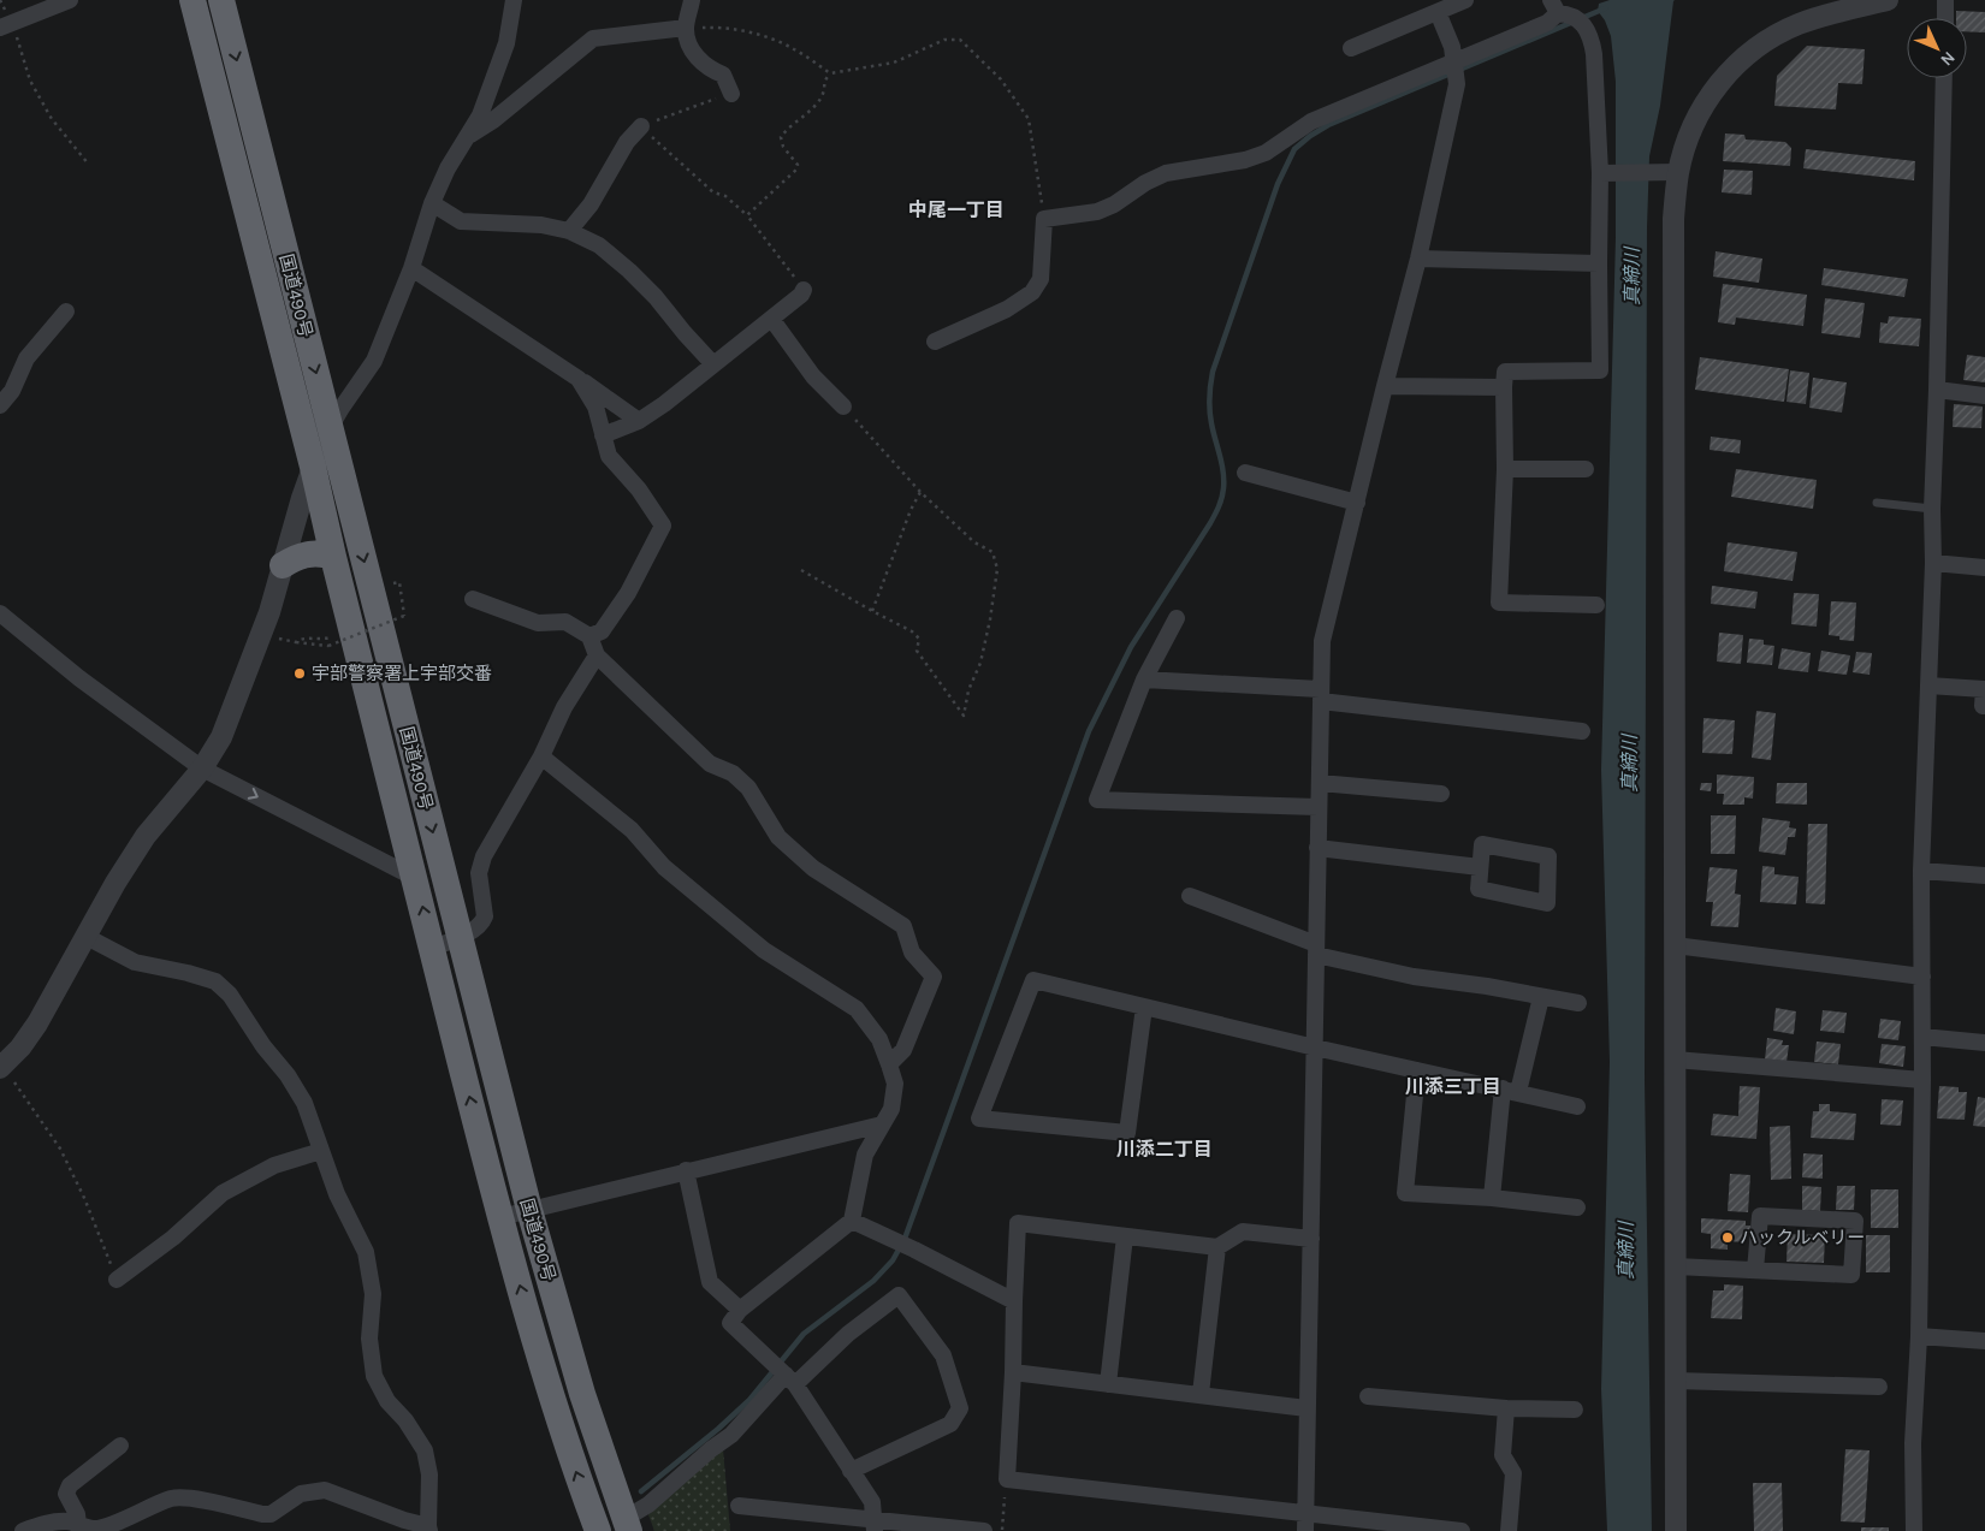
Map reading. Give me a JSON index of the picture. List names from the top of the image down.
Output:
{
  "streets": {
    "highway": ["国道490号"]
  },
  "districts": ["中尾一丁目", "川添三丁目", "川添二丁目"],
  "water": ["真締川"],
  "places": ["宇部警察署上宇部交番", "ハックルベリー"],
  "north": "bottom right"
}
